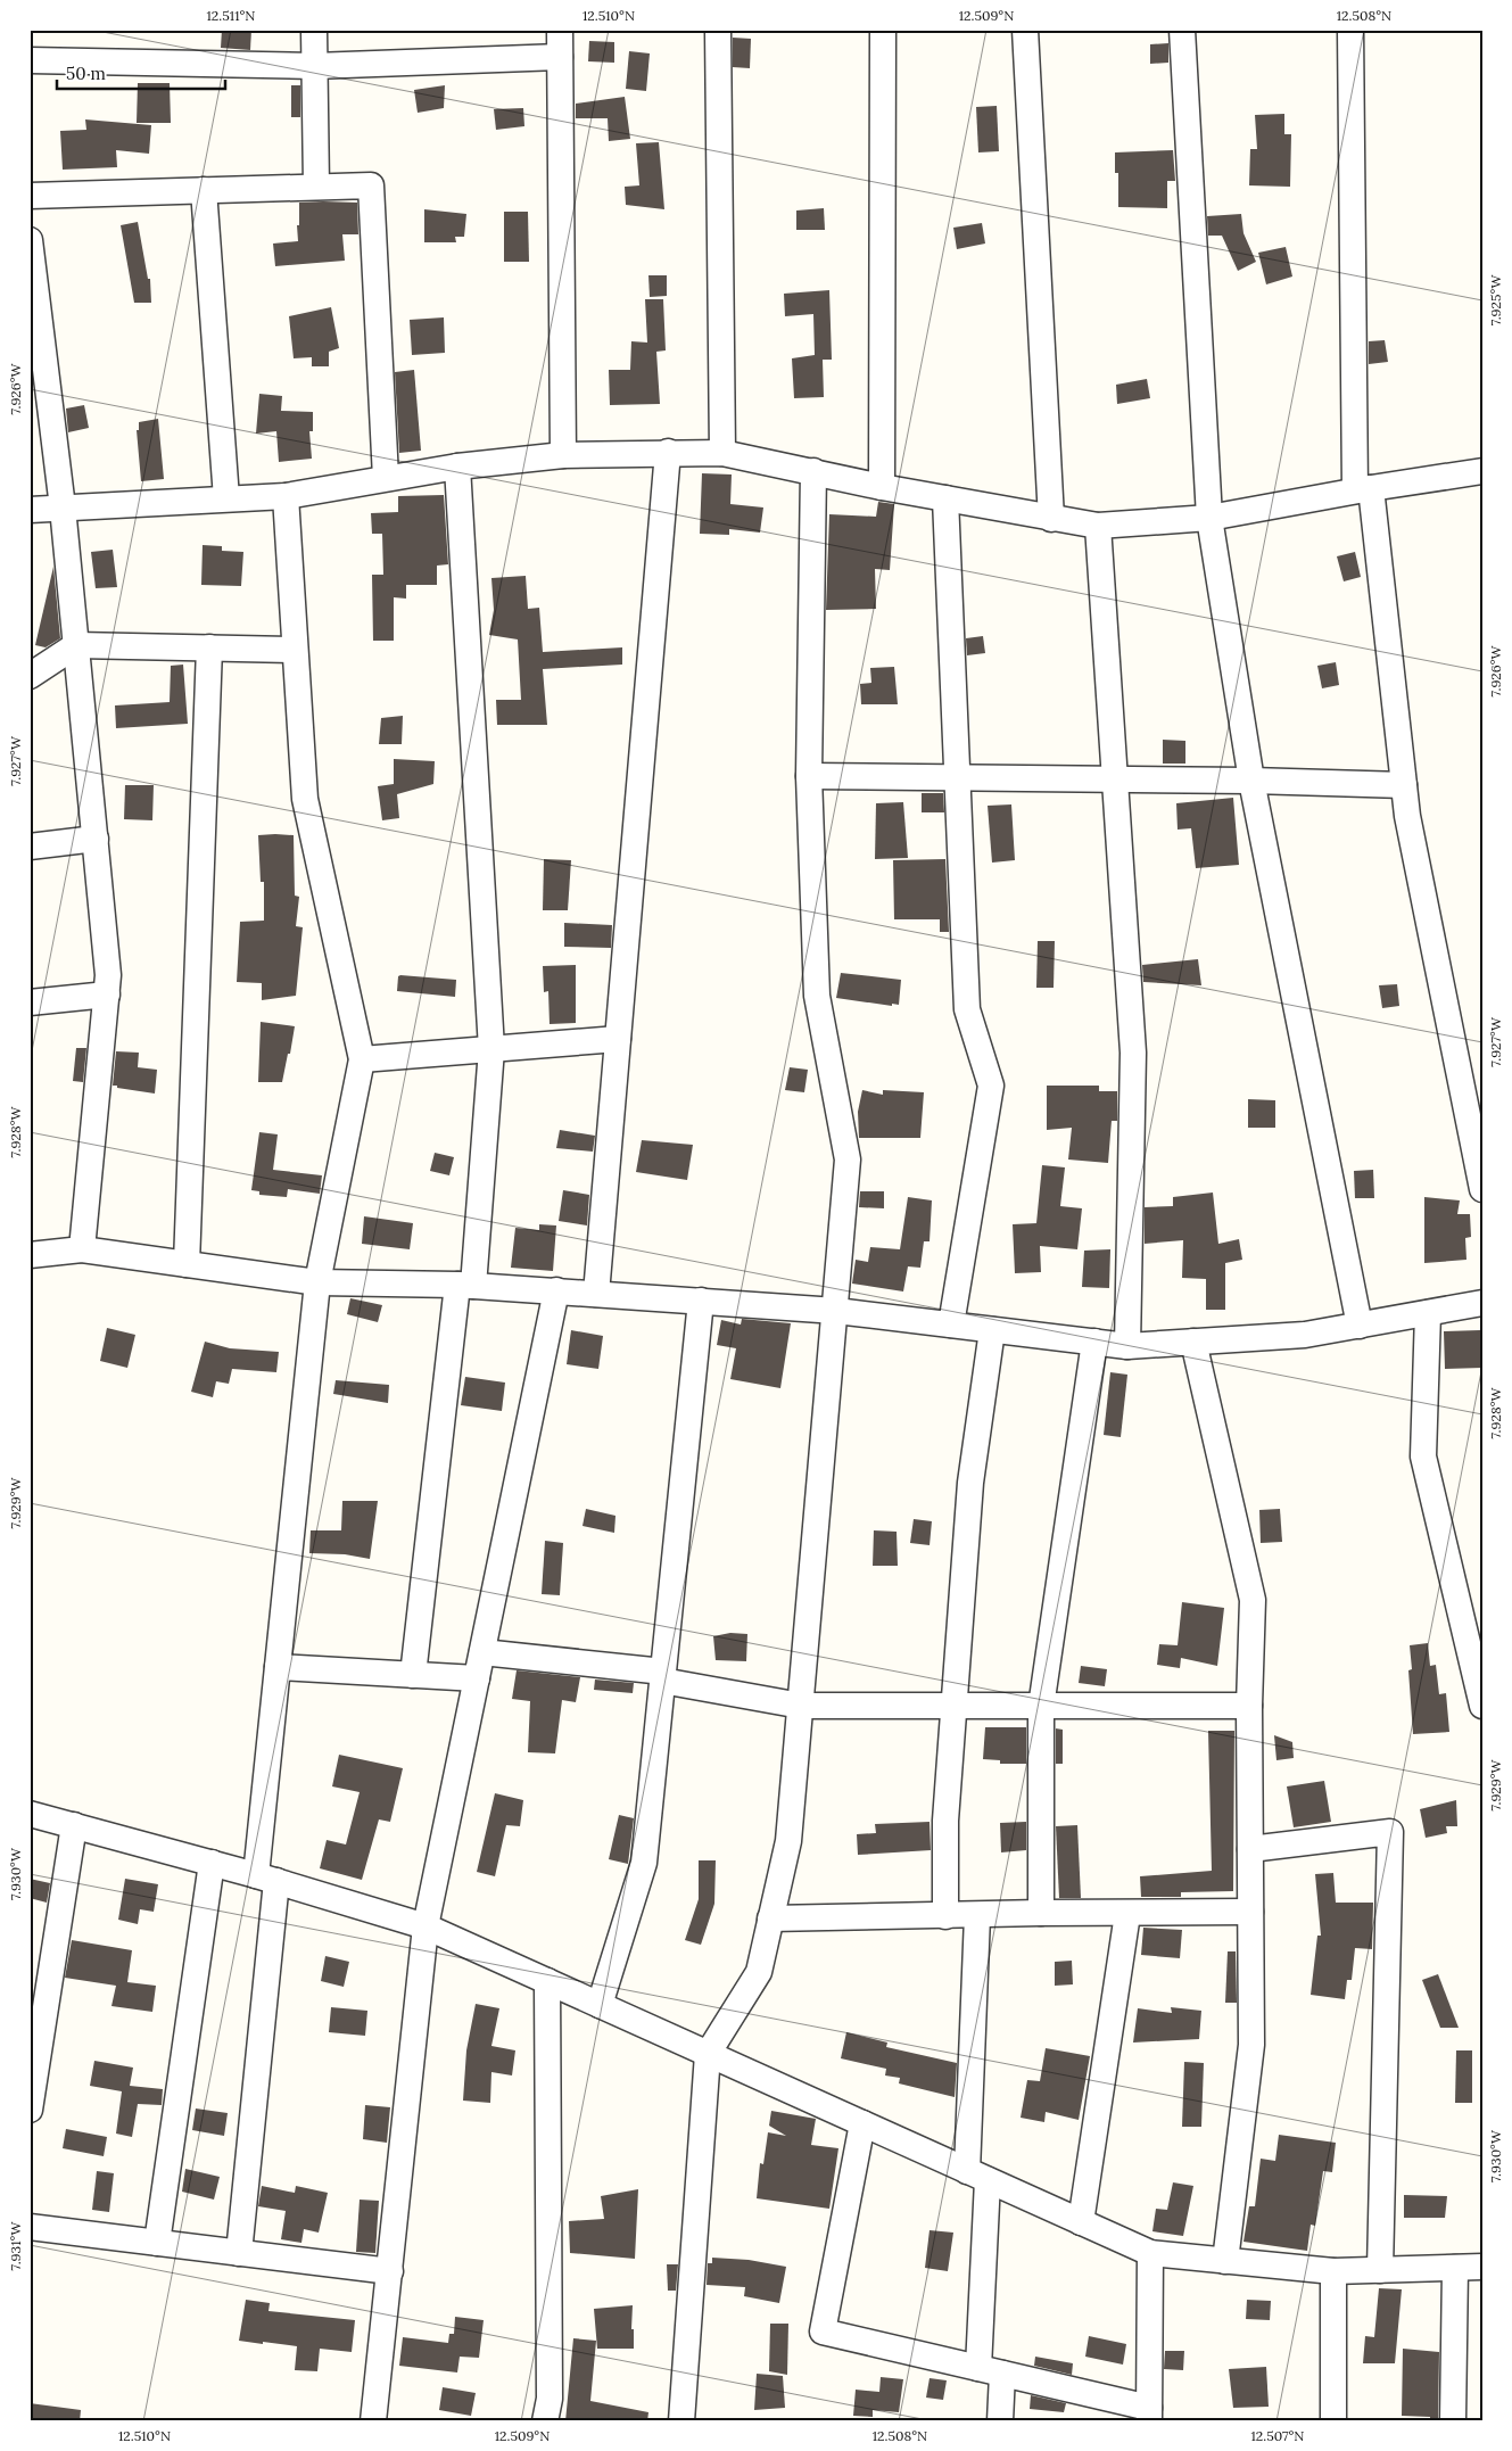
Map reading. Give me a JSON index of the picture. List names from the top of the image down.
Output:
{
  "scale_bar": "50 m",
  "coordinates": [
    "12.511°N",
    "12.510°N",
    "12.509°N",
    "12.508°N",
    "7.925°W",
    "7.926°W",
    "7.927°W",
    "7.928°W",
    "7.929°W",
    "7.930°W",
    "7.931°W",
    "12.507°N"
  ]
}
